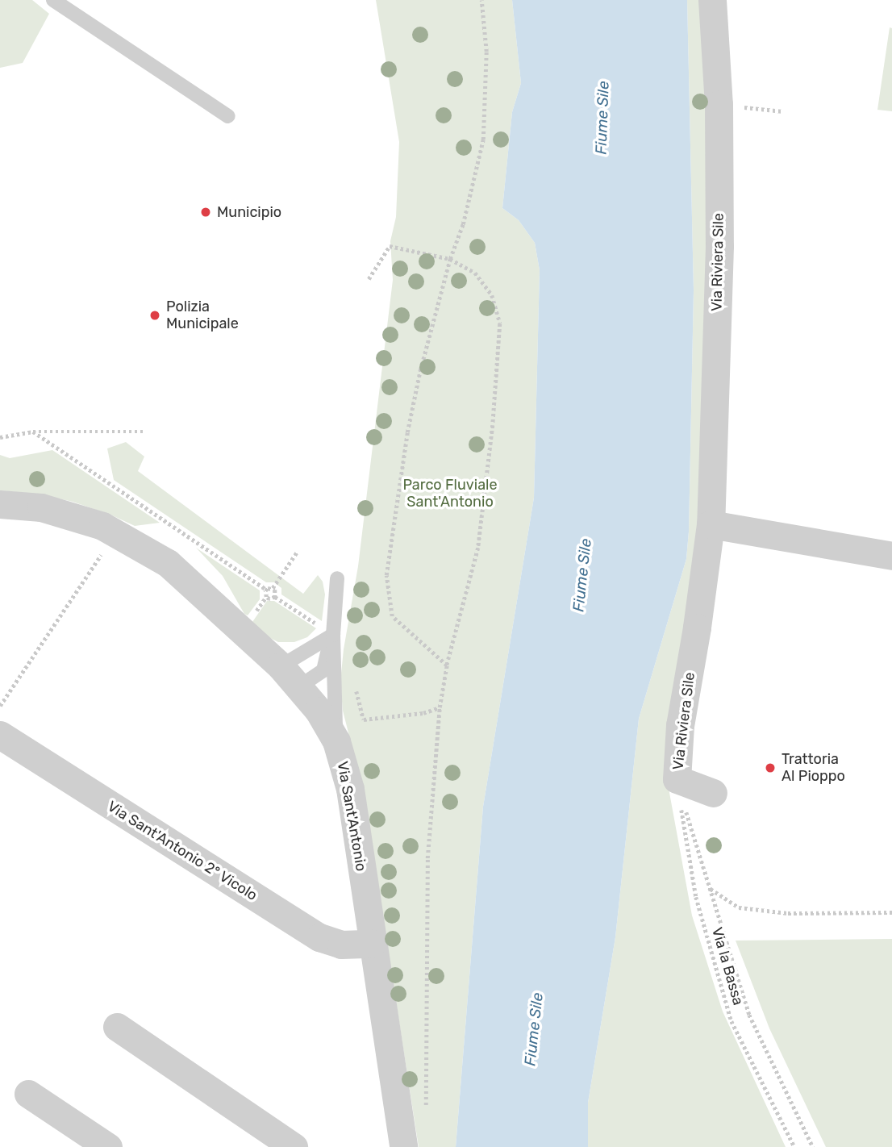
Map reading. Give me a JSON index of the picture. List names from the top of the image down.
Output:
{
  "streets": {
    "street": ["Via Riviera Sile", "Via Sant'Antonio", "Via Sant'Antonio 2° Vicolo"],
    "path": ["Via la Bassa"]
  },
  "crossings": [
    ["Via Riviera Sile", "Via la Bassa"],
    ["Via Sant'Antonio", "Via Sant'Antonio 2° Vicolo"]
  ],
  "water": ["Fiume Sile"],
  "parks": ["Parco Fluviale Sant'Antonio"],
  "places": ["Municipio", "Polizia Municipale", "Trattoria Al Pioppo"]
}
